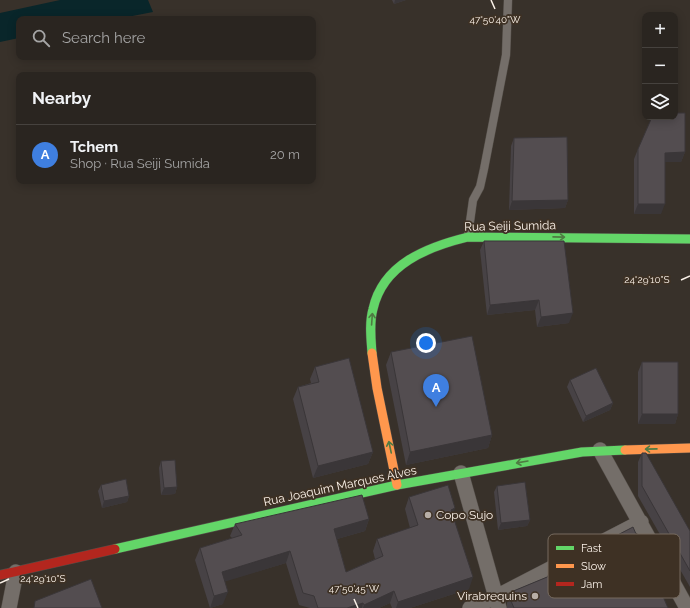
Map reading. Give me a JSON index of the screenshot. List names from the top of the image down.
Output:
{
  "streets": {
    "street": ["Rua Seiji Sumida", "Rua Joaquim Marques Alves"]
  },
  "crossings": [
    ["Rua Seiji Sumida", "Rua Joaquim Marques Alves"]
  ],
  "places": ["Copo Sujo", "Virabrequins"],
  "legend": ["Fast", "Slow", "Jam"],
  "page": {
    "map_buttons": ["+", "−"],
    "search": "Search here",
    "heading": "Nearby",
    "list": [
      {
        "mark": "A",
        "name": "Tchem",
        "note": "Shop · Rua Seiji Sumida",
        "value": "20 m"
      }
    ],
    "pins": "A"
  },
  "coordinates": ["47°50'40\"W", "24°29'10\"S", "47°50'45\"W"]
}
